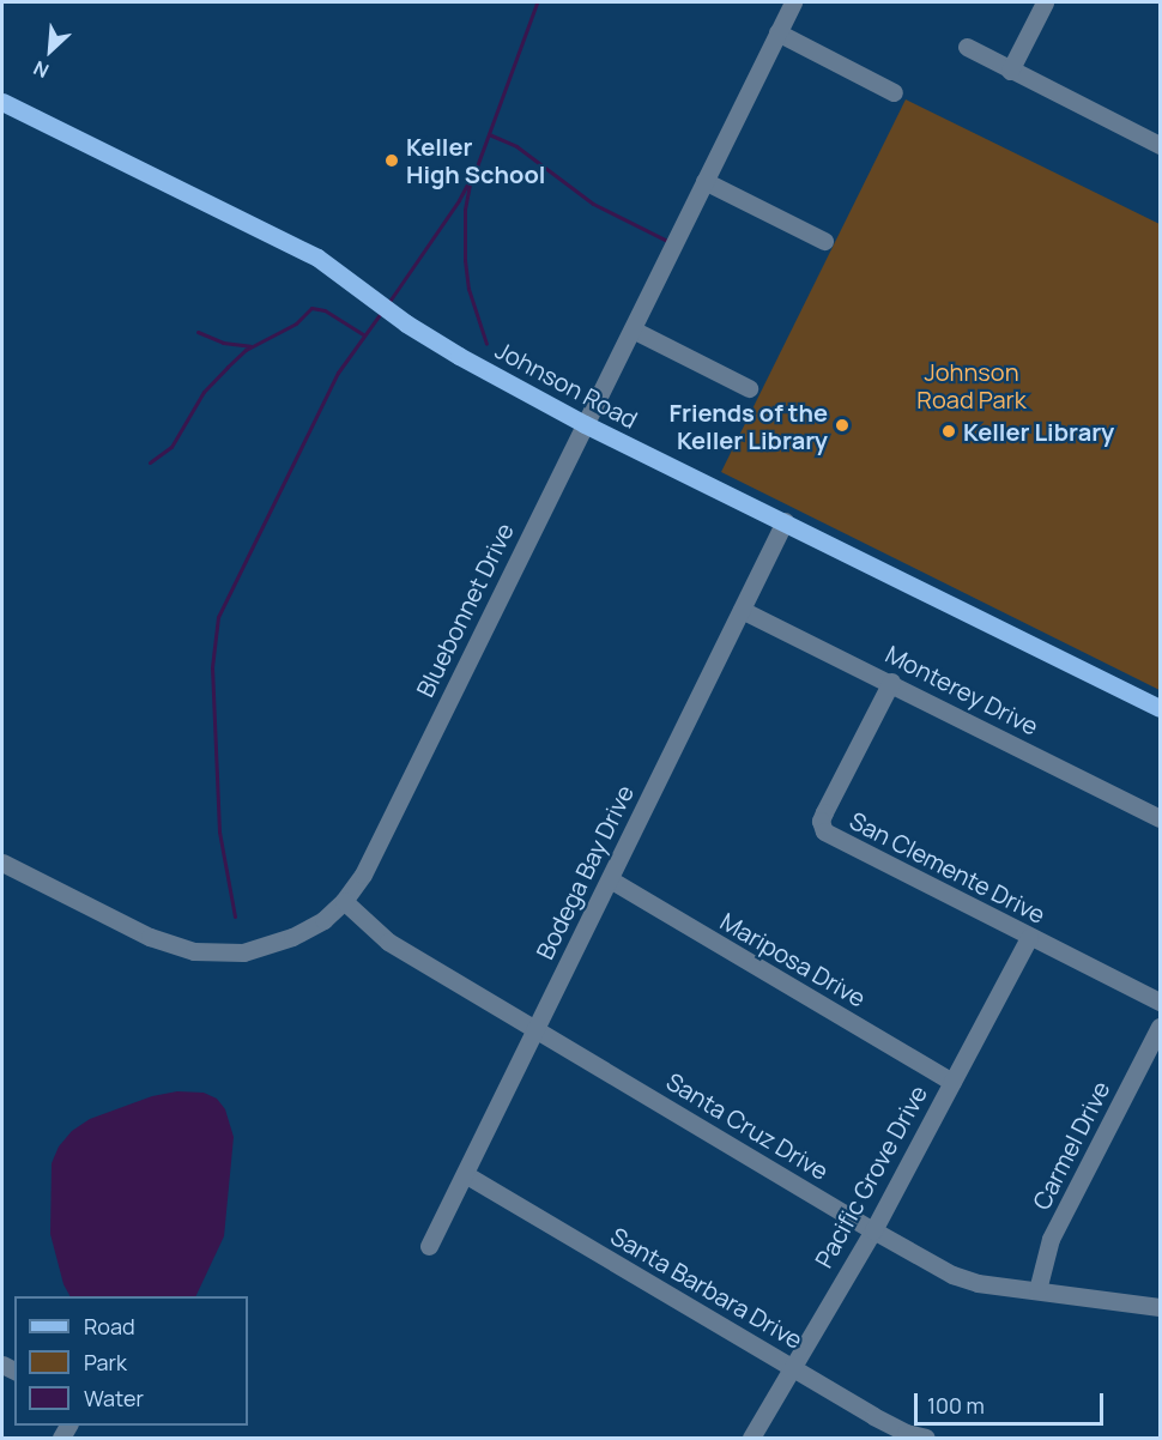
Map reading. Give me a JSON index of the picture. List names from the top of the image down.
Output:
{
  "streets": {
    "main road": ["Johnson Road"],
    "street": [
      "Bluebonnet Drive",
      "Monterey Drive",
      "San Clemente Drive",
      "Bodega Bay Drive",
      "Mariposa Drive",
      "Santa Cruz Drive",
      "Carmel Drive",
      "Pacific Grove Drive",
      "Santa Barbara Drive"
    ]
  },
  "crossings": [
    ["Johnson Road", "Bluebonnet Drive"],
    ["Johnson Road", "Bodega Bay Drive"],
    ["Bluebonnet Drive", "Santa Cruz Drive"],
    ["Monterey Drive", "San Clemente Drive"],
    ["Monterey Drive", "Bodega Bay Drive"],
    ["San Clemente Drive", "Pacific Grove Drive"],
    ["Bodega Bay Drive", "Mariposa Drive"],
    ["Bodega Bay Drive", "Santa Cruz Drive"],
    ["Bodega Bay Drive", "Santa Barbara Drive"],
    ["Mariposa Drive", "Pacific Grove Drive"],
    ["Santa Cruz Drive", "Carmel Drive"],
    ["Santa Cruz Drive", "Pacific Grove Drive"],
    ["Pacific Grove Drive", "Santa Barbara Drive"]
  ],
  "parks": ["Johnson Road Park"],
  "places": ["Keller High School", "Friends of the Keller Library", "Keller Library"],
  "legend": ["Road", "Park", "Water"],
  "scale_bar": "100 m",
  "north": "bottom left"
}
